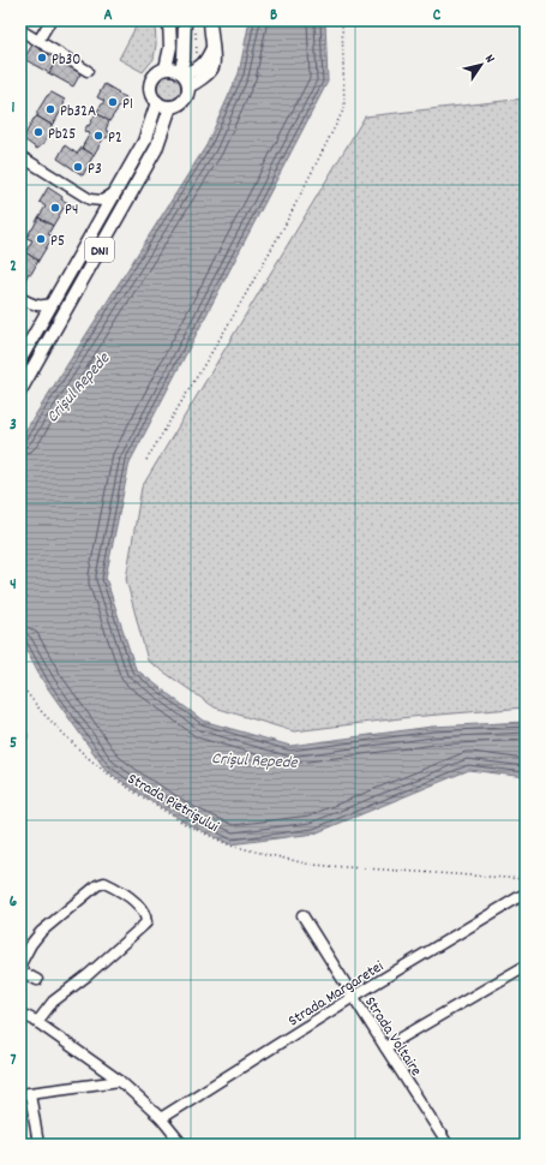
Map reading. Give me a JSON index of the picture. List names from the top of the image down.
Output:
{
  "streets": {
    "main road": ["DN1"],
    "street": ["Strada Margaretei", "Strada Voltaire"],
    "path": ["Strada Pietrișului"]
  },
  "crossings": [
    ["Strada Margaretei", "Strada Voltaire"]
  ],
  "water": ["Crișul Repede"],
  "places": [
    "Pb30",
    "P1",
    "Pb32A",
    "Pb25",
    "P2",
    "P3",
    "P4",
    "P5"
  ],
  "north": "top right",
  "grid": {
    "columns": ["A", "B", "C"],
    "rows": [
      "1",
      "2",
      "3",
      "4",
      "5",
      "6",
      "7"
    ]
  }
}
